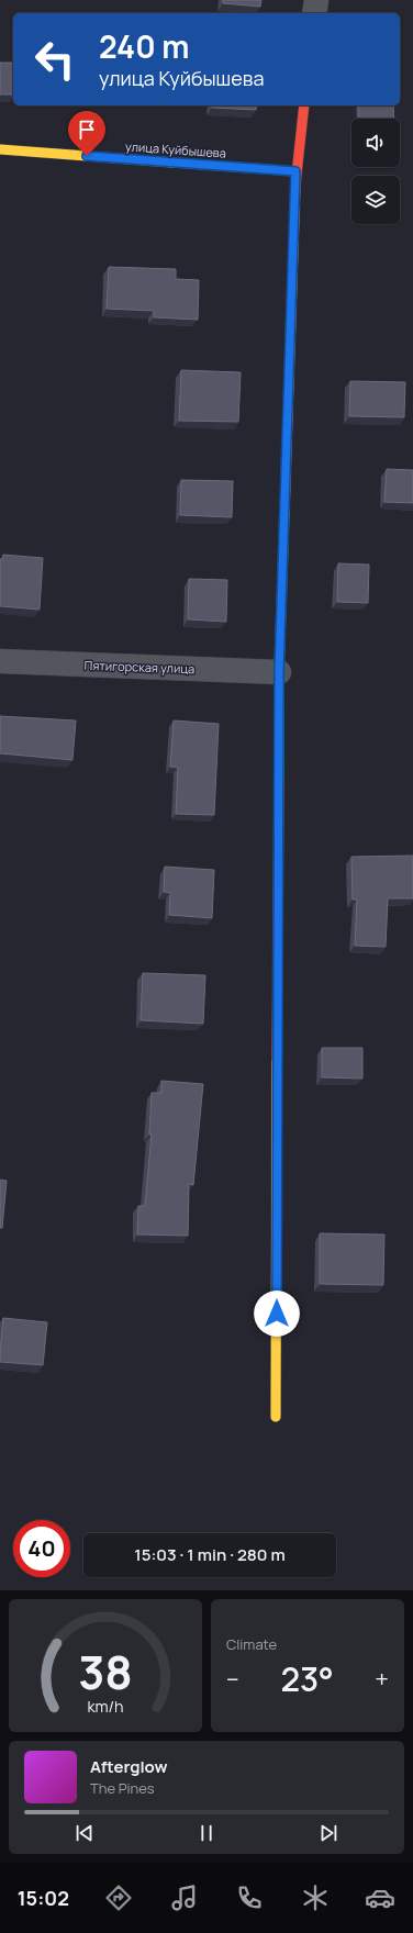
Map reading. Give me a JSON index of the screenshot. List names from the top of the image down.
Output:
{
  "streets": {
    "street": ["улица Куйбышева", "Пятигорская улица"]
  },
  "page": {
    "turn": ["240 m", "улица Куйбышева"],
    "limit": "40",
    "trip": "15:03 · 1 min · 280 m",
    "tile": "Climate",
    "heat": ["−", "23°", "+"],
    "song": ["Afterglow", "The Pines"],
    "tabs": "15:02",
    "gauge": ["38", "km/h"]
  }
}
